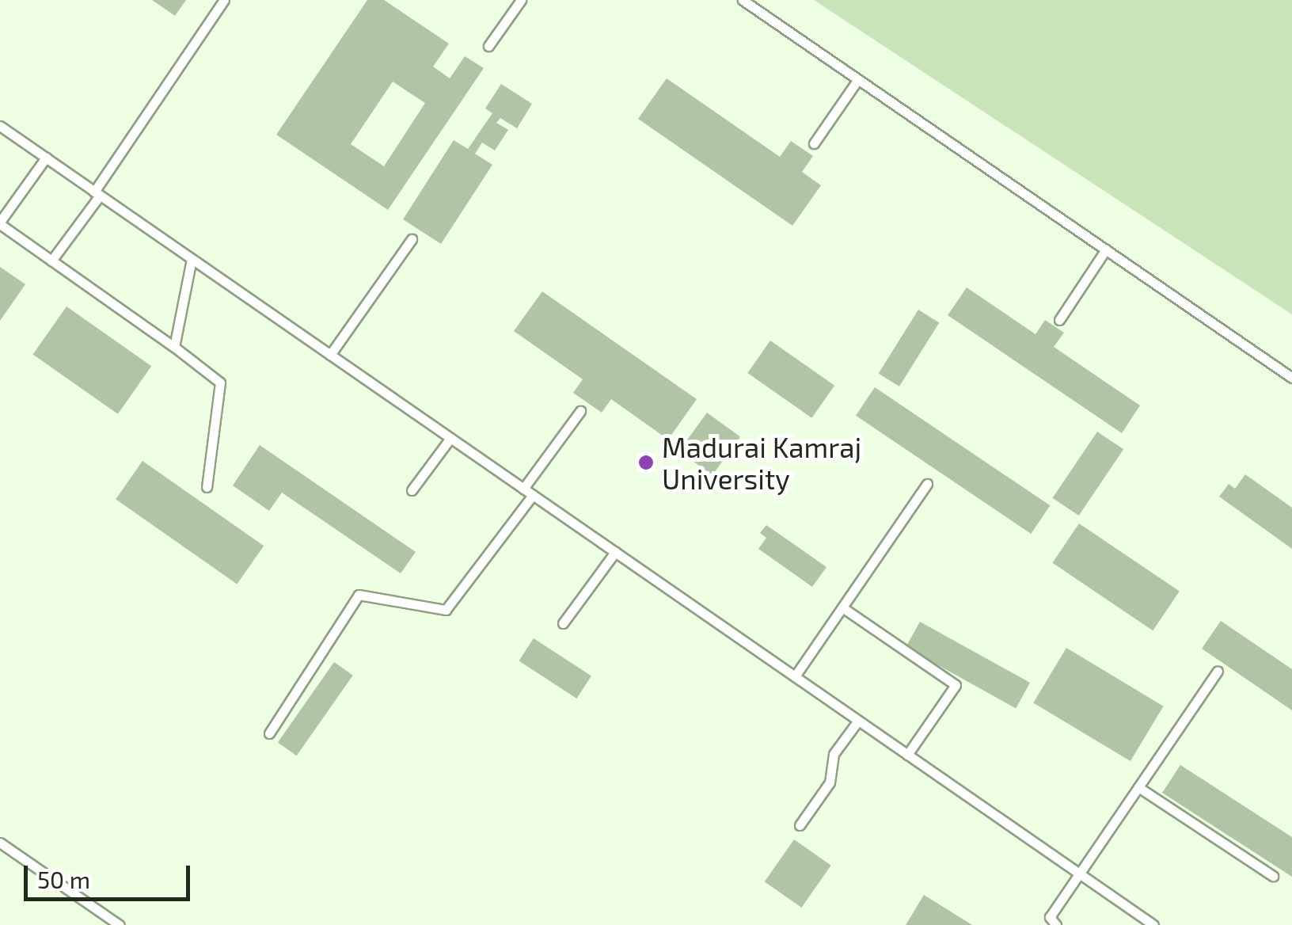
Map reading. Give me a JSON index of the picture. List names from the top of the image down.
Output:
{
  "places": ["Madurai Kamraj University"],
  "scale_bar": "50 m"
}
